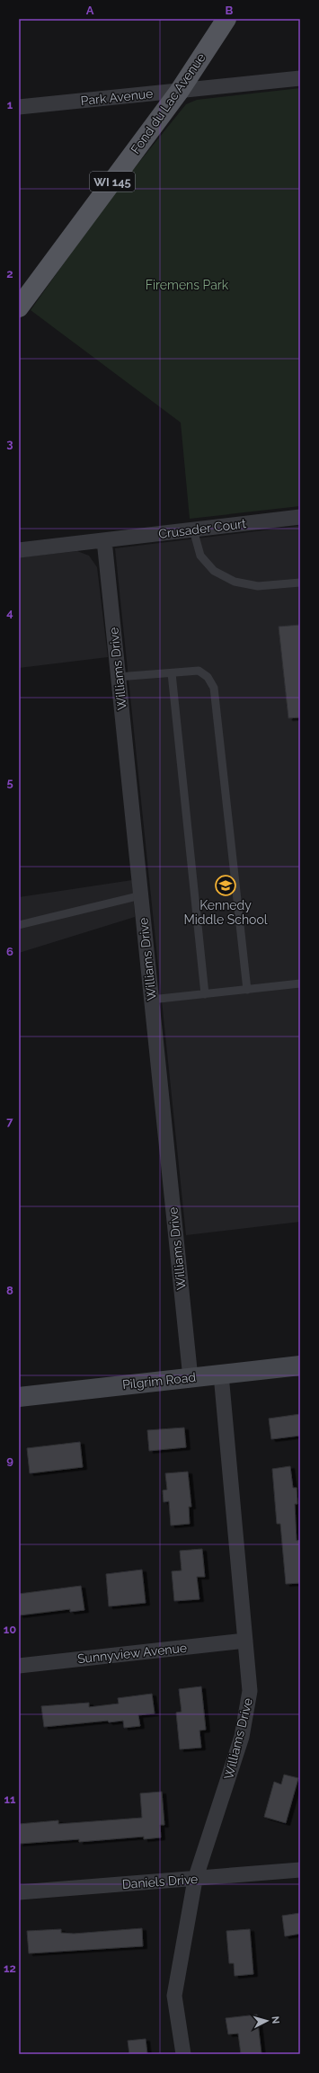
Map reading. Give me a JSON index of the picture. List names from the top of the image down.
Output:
{
  "streets": {
    "main road": ["Fond du Lac Avenue", "WI 145"],
    "street": [
      "Park Avenue",
      "Crusader Court",
      "Williams Drive",
      "Pilgrim Road",
      "Sunnyview Avenue",
      "Daniels Drive"
    ]
  },
  "crossings": [
    ["Park Avenue", "Fond du Lac Avenue"],
    ["Crusader Court", "Williams Drive"],
    ["Williams Drive", "Pilgrim Road"],
    ["Williams Drive", "Sunnyview Avenue"],
    ["Williams Drive", "Daniels Drive"]
  ],
  "parks": ["Firemens Park"],
  "places": {
    "school or university": ["Kennedy Middle School"]
  },
  "north": "right",
  "grid": {
    "columns": ["A", "B"],
    "rows": [
      "1",
      "2",
      "3",
      "4",
      "5",
      "6",
      "7",
      "8",
      "9",
      "10",
      "11",
      "12"
    ]
  }
}
